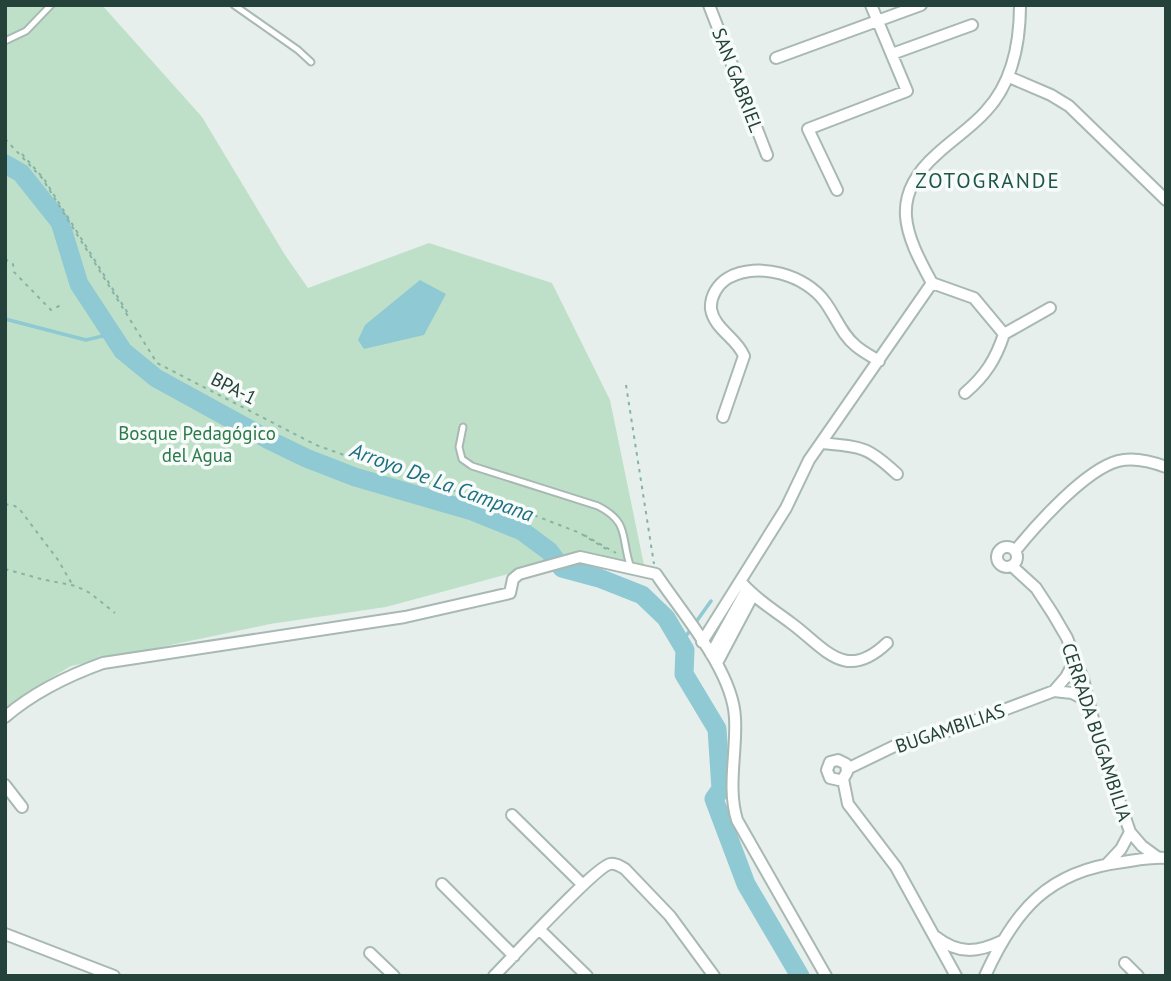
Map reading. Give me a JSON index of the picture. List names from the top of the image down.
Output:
{
  "streets": {
    "street": ["SAN GABRIEL", "BUGAMBILIAS", "CERRADA BUGAMBILIA"]
  },
  "districts": ["ZOTOGRANDE"],
  "water": ["Arroyo De La Campana"],
  "parks": ["Bosque Pedagógico del Agua"]
}
